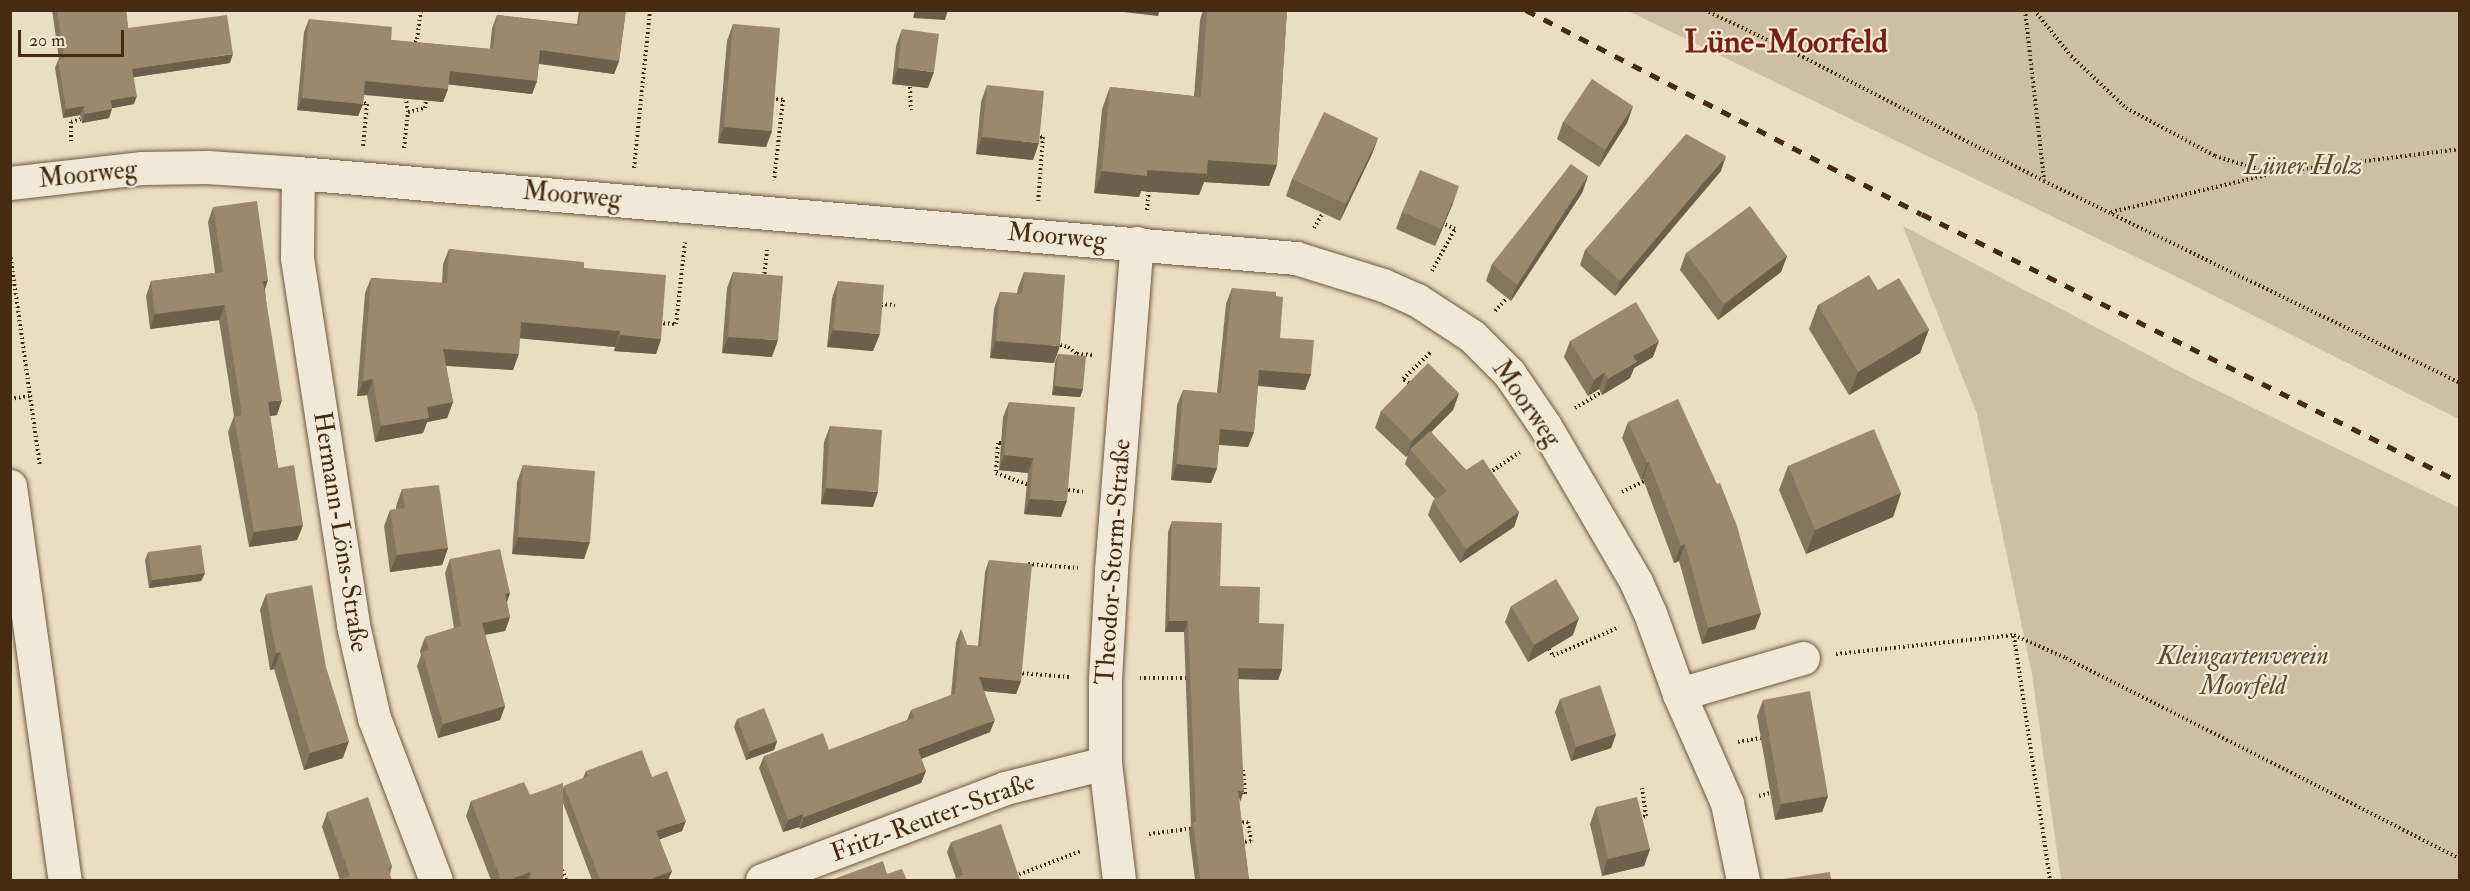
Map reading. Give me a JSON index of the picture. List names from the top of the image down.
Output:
{
  "streets": {
    "street": [
      "Moorweg",
      "Hermann-Löns-Straße",
      "Theodor-Storm-Straße",
      "Fritz-Reuter-Straße"
    ]
  },
  "crossings": [
    ["Moorweg", "Hermann-Löns-Straße"],
    ["Moorweg", "Theodor-Storm-Straße"],
    ["Theodor-Storm-Straße", "Fritz-Reuter-Straße"]
  ],
  "districts": ["Lüne-Moorfeld"],
  "parks": ["Lüner Holz", "Kleingartenverein Moorfeld"],
  "scale_bar": "20 m"
}
